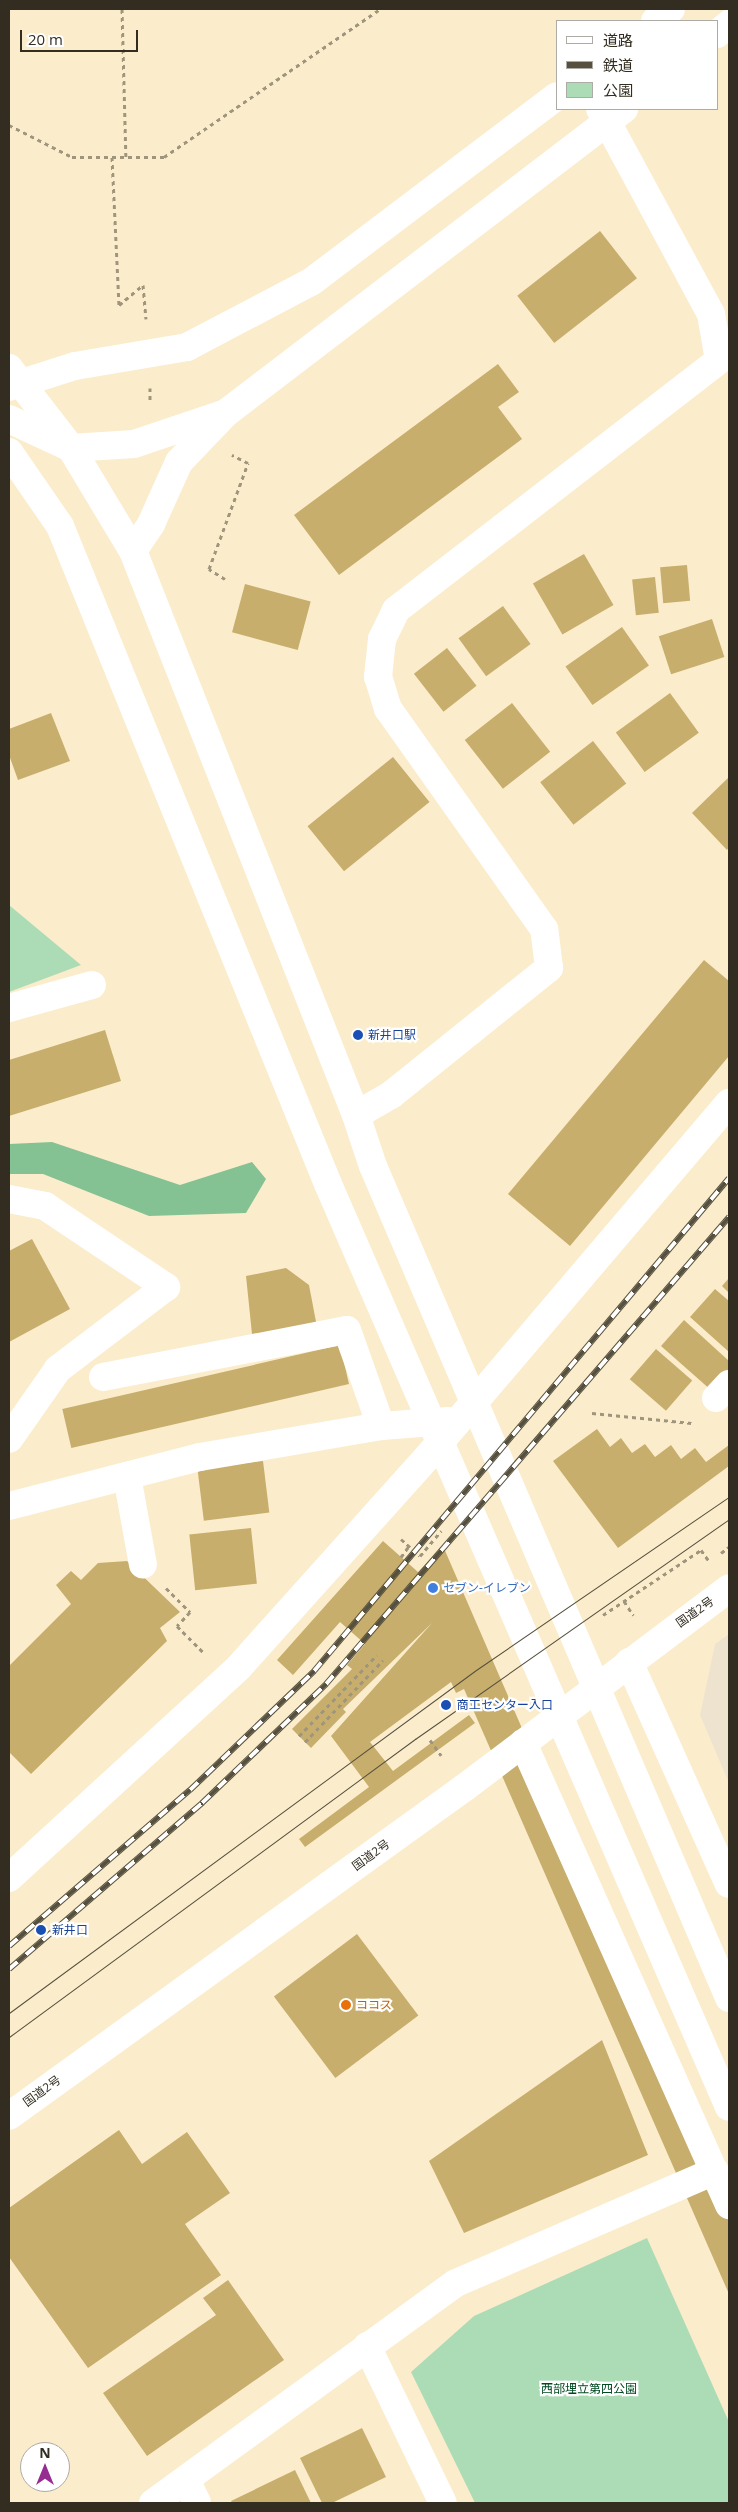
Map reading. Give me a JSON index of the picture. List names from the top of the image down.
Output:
{
  "streets": {
    "main road": ["国道2号"]
  },
  "parks": ["西部埋立第四公園"],
  "places": [
    "新井口駅",
    "セブン-イレブン",
    "商工センター入口",
    "新井口",
    "ココス"
  ],
  "legend": ["道路", "鉄道", "公園"],
  "scale_bar": "20 m",
  "north": "top"
}
